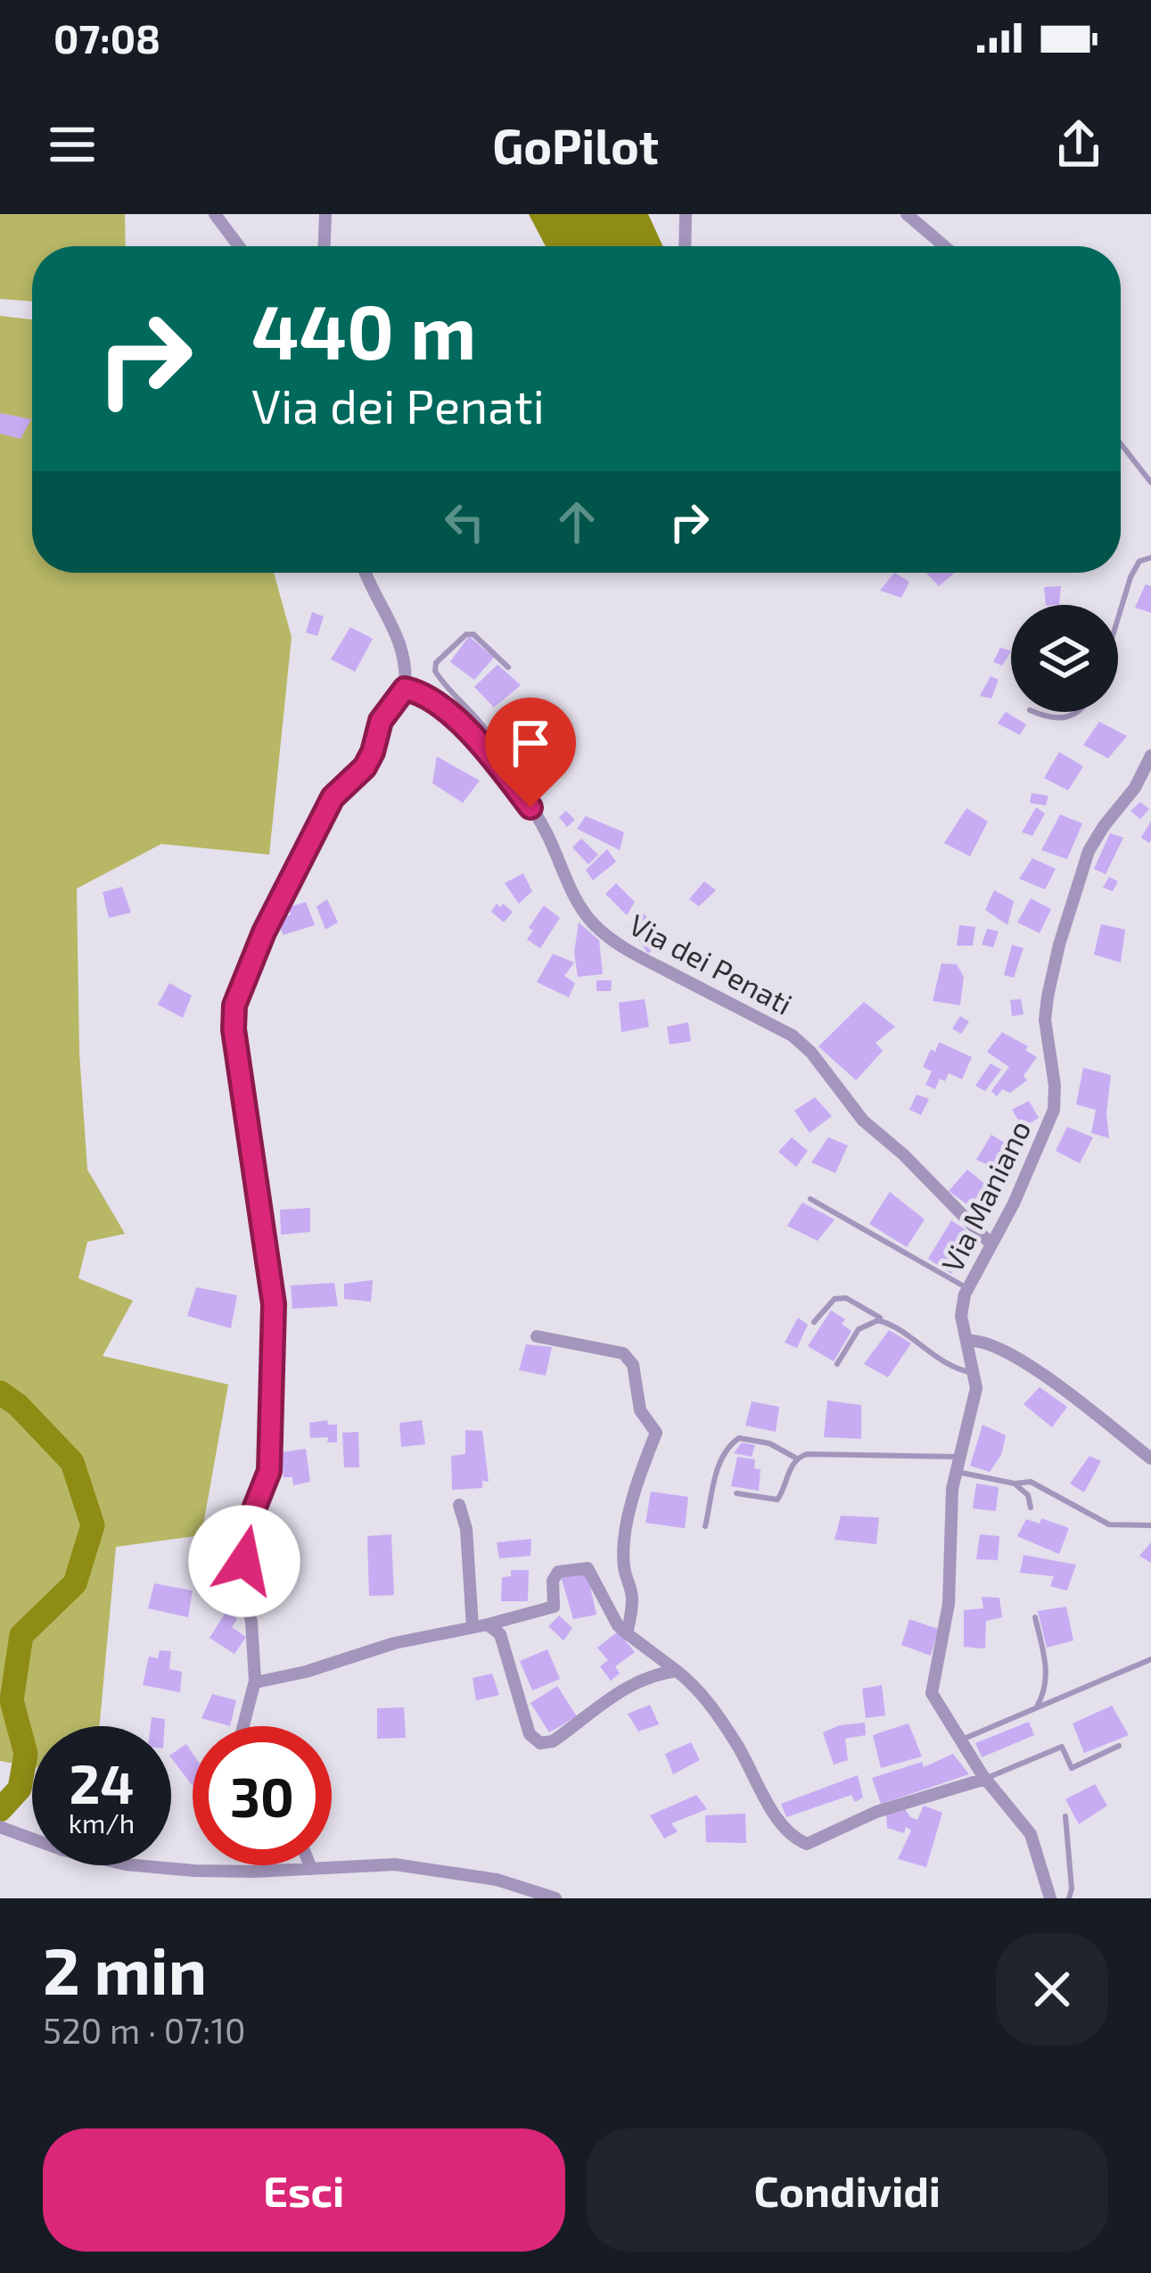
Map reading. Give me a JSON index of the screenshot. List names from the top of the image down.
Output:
{
  "streets": {
    "street": ["Via dei Penati", "Via Maniano"]
  },
  "crossings": [
    ["Via dei Penati", "Via Maniano"]
  ],
  "page": {
    "status": "07:08",
    "header": "GoPilot",
    "turn": ["440 m", "Via dei Penati"],
    "speed": "24 km/h",
    "limit": "30",
    "heading": ["2 min", "520 m · 07:10"],
    "buttons": ["Esci", "Condividi"]
  }
}
